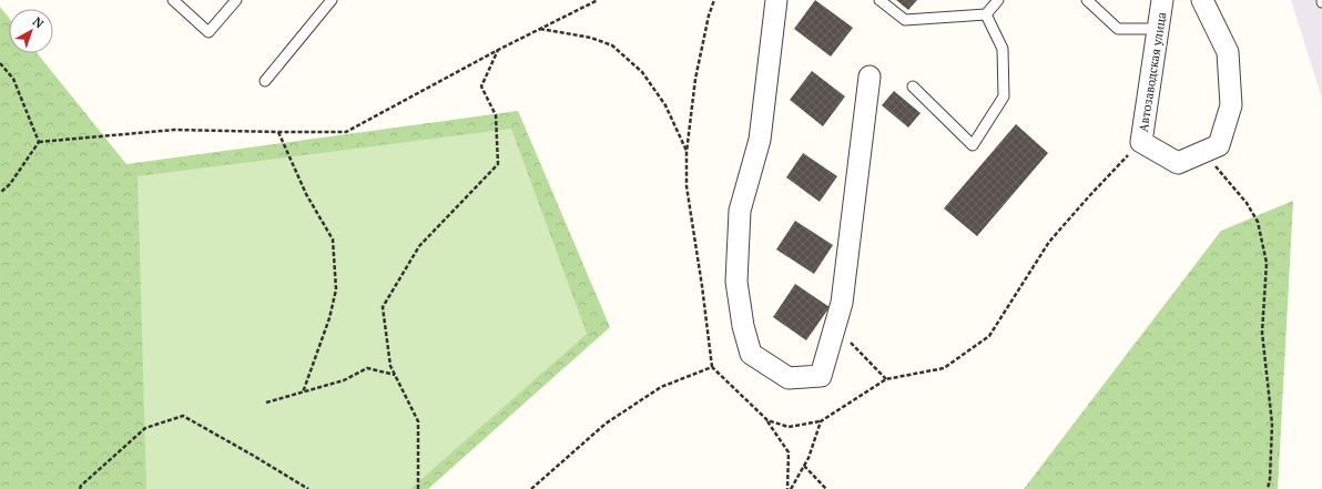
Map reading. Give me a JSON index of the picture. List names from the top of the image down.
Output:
{
  "streets": {
    "street": ["Автозаводская улица"]
  },
  "north": "top right"
}
